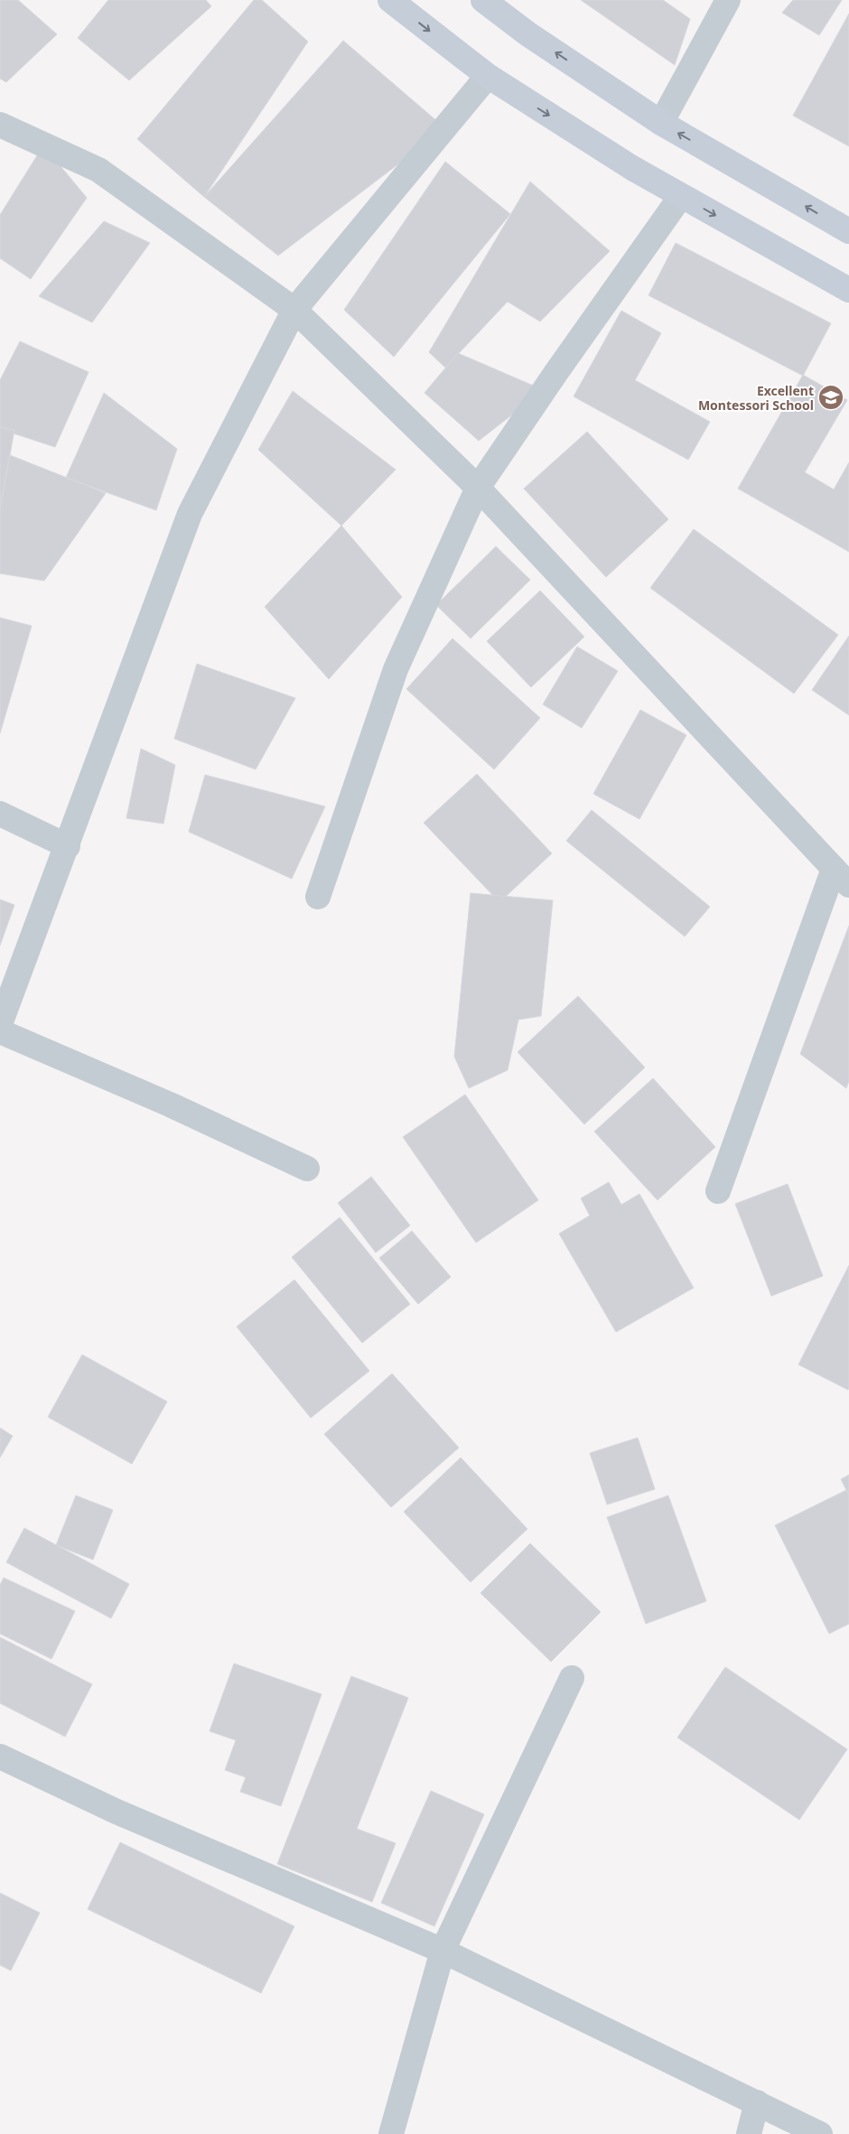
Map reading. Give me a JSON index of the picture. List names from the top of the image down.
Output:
{
  "places": {
    "school or university": ["Excellent Montessori School"]
  }
}
